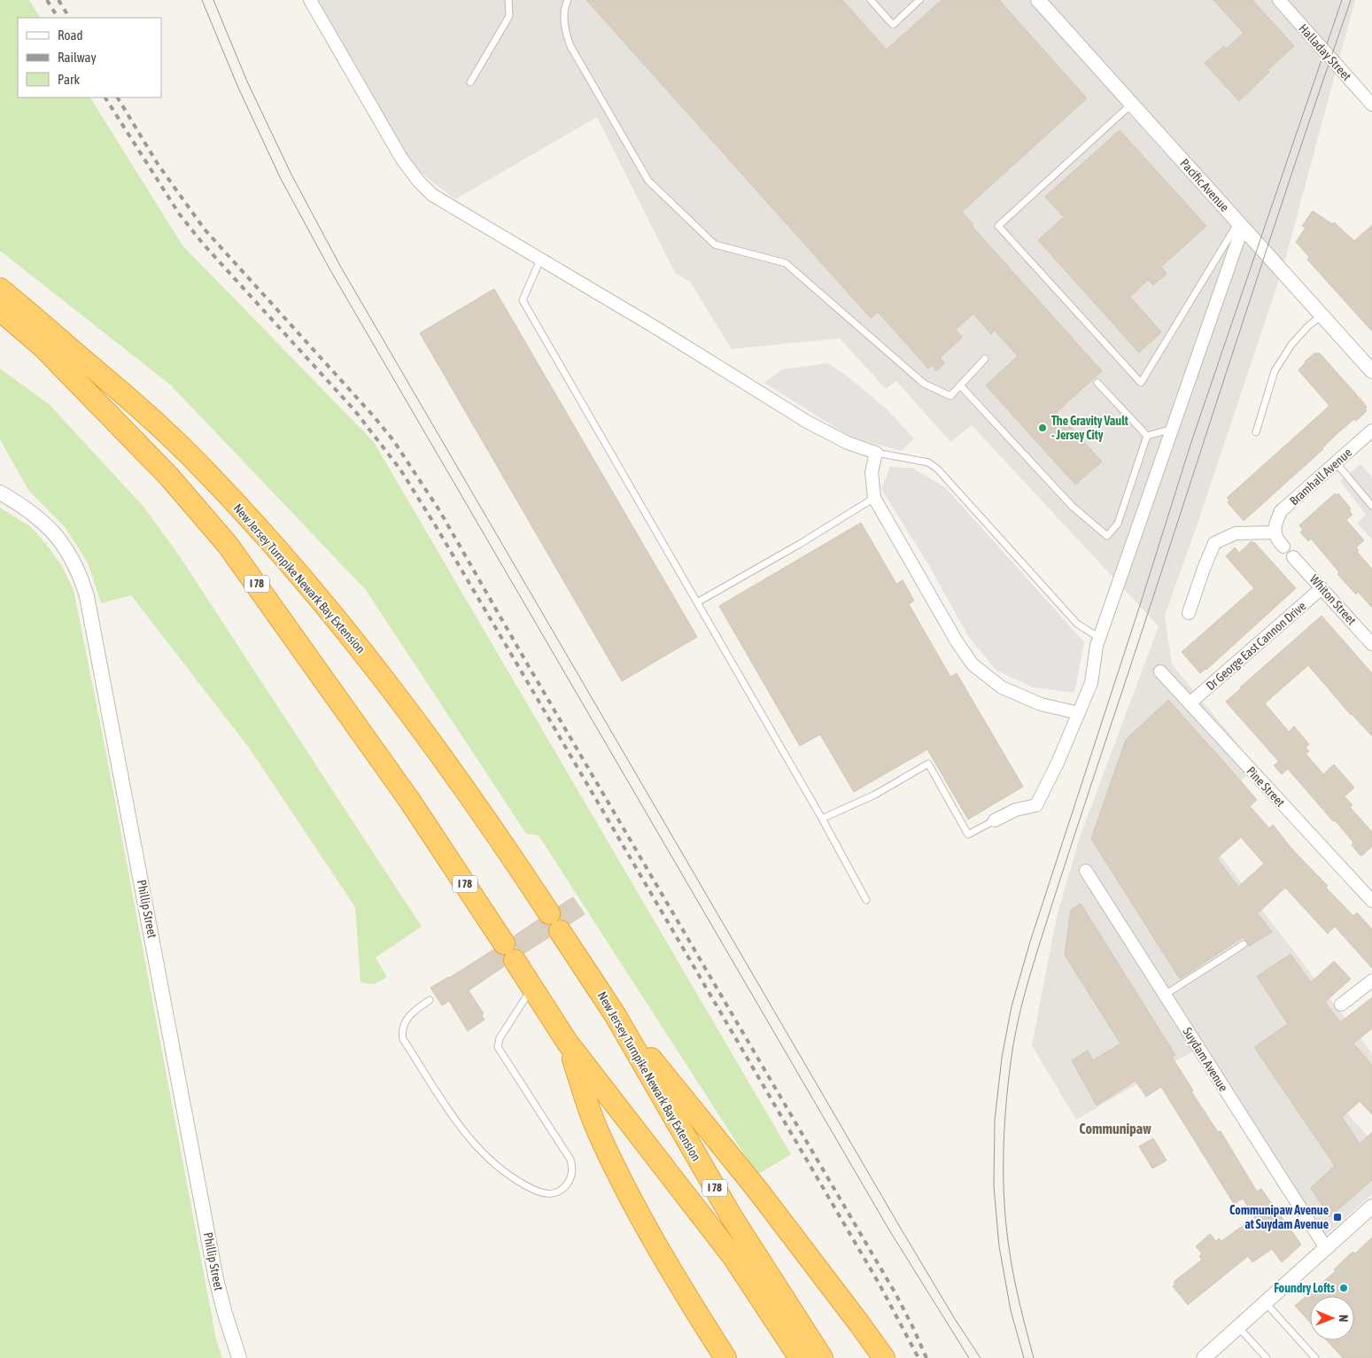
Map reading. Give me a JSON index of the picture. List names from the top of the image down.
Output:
{
  "streets": {
    "highway": ["New Jersey Turnpike Newark Bay Extension", "I 78"],
    "street": [
      "Halladay Street",
      "Pacific Avenue",
      "Bramhall Avenue",
      "Whiton Street",
      "Dr George East Cannon Drive",
      "Pine Street",
      "Phillip Street",
      "Suydam Avenue"
    ]
  },
  "crossings": [
    ["Whiton Street", "Dr George East Cannon Drive"],
    ["Dr George East Cannon Drive", "Pine Street"]
  ],
  "districts": ["Communipaw"],
  "places": {
    "other": ["The Gravity Vault - Jersey City", "Foundry Lofts"],
    "transit": ["Communipaw Avenue at Suydam Avenue"]
  },
  "legend": ["Road", "Railway", "Park"],
  "north": "right"
}
